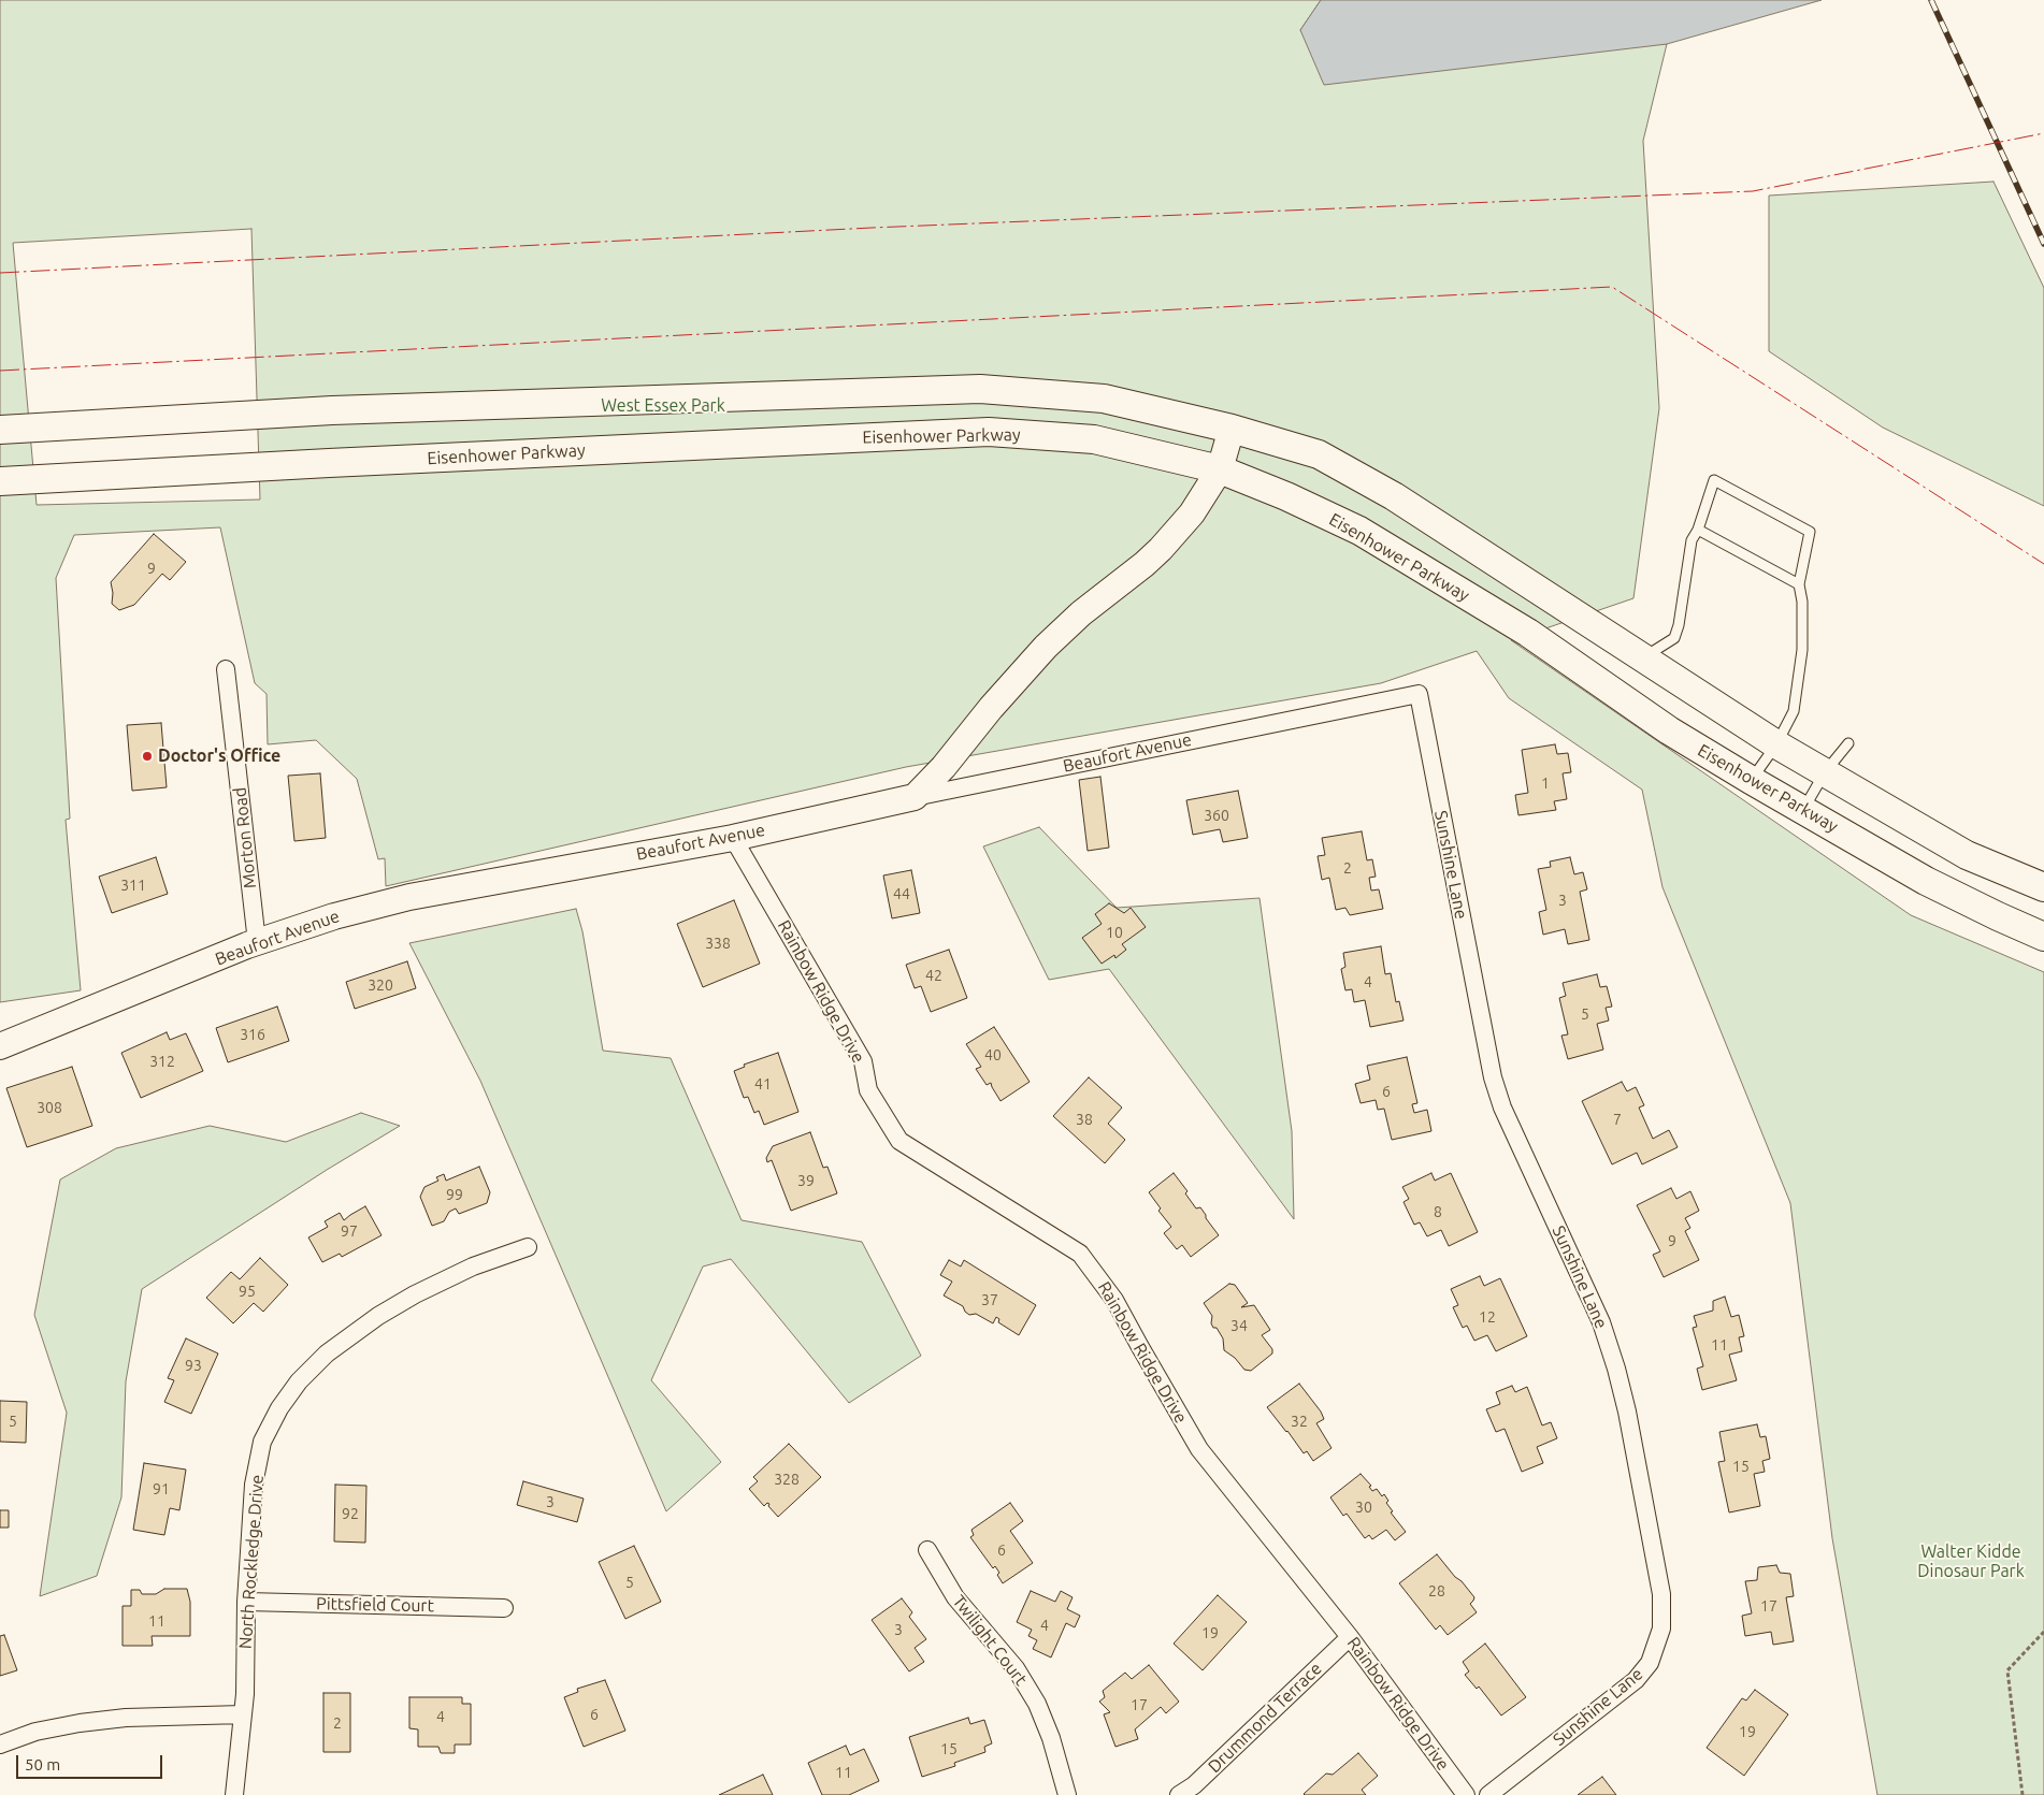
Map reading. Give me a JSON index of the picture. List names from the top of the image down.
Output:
{
  "streets": {
    "main road": ["Eisenhower Parkway"],
    "street": [
      "Beaufort Avenue",
      "Morton Road",
      "Sunshine Lane",
      "Rainbow Ridge Drive",
      "North Rockledge Drive",
      "Pittsfield Court",
      "Twilight Court",
      "Drummond Terrace"
    ]
  },
  "crossings": [
    ["Beaufort Avenue", "Morton Road"],
    ["Beaufort Avenue", "Sunshine Lane"],
    ["Beaufort Avenue", "Rainbow Ridge Drive"],
    ["Rainbow Ridge Drive", "Drummond Terrace"],
    ["North Rockledge Drive", "Pittsfield Court"]
  ],
  "parks": ["West Essex Park", "Walter Kidde Dinosaur Park"],
  "places": ["Doctor's Office"],
  "house_numbers": [
    "9",
    "1",
    "360",
    "2",
    "311",
    "44",
    "3",
    "10",
    "338",
    "42",
    "4",
    "320",
    "5",
    "316",
    "40",
    "312",
    "41",
    "6",
    "308",
    "38",
    "7",
    "39",
    "99",
    "8",
    "97",
    "9",
    "95",
    "37",
    "12",
    "34",
    "11",
    "93",
    "5",
    "32",
    "15",
    "328",
    "91",
    "3",
    "30",
    "92",
    "6",
    "5",
    "28",
    "17",
    "11",
    "4",
    "3",
    "19",
    "17",
    "6",
    "4",
    "2",
    "19",
    "15",
    "11"
  ],
  "scale_bar": "50 m"
}
